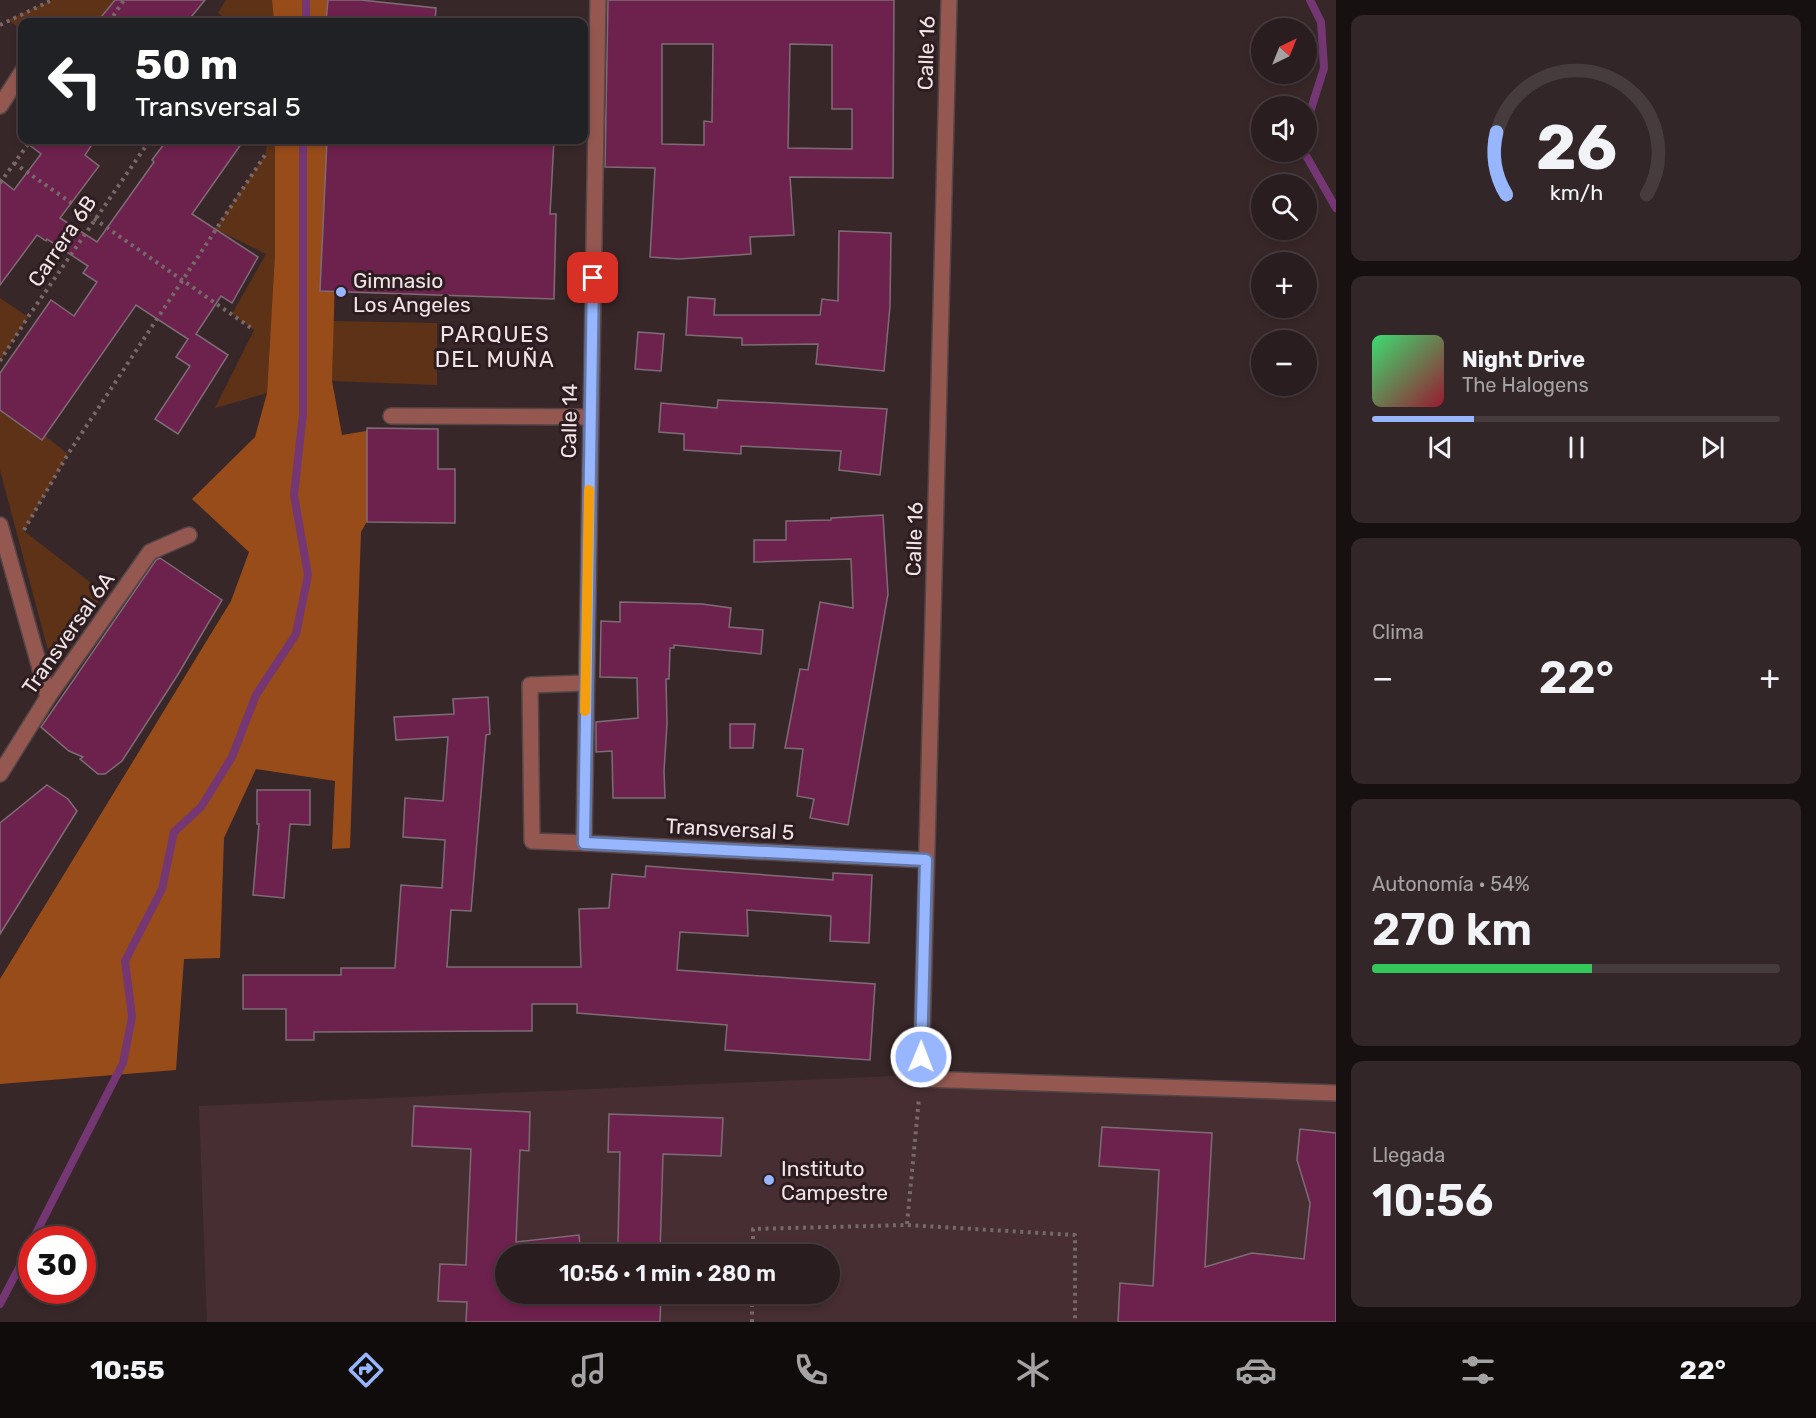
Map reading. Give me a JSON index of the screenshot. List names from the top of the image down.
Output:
{
  "streets": {
    "street": [
      "Calle 16",
      "Calle 14",
      "Transversal 6A",
      "Transversal 5"
    ],
    "path": ["Carrera 6B"]
  },
  "crossings": [
    ["Calle 16", "Transversal 5"],
    ["Calle 14", "Transversal 5"]
  ],
  "districts": ["PARQUES DEL MUÑA"],
  "places": ["Gimnasio Los Angeles", "Instituto Campestre"],
  "north": "top right",
  "page": {
    "map_buttons": ["+", "−"],
    "turn": ["50 m", "Transversal 5"],
    "song": ["Night Drive", "The Halogens"],
    "tile": [
      "Clima",
      ["Autonomía · 54%", "270 km"],
      ["Llegada", "10:56"]
    ],
    "heat": ["−", "22°", "+"],
    "limit": "30",
    "trip": "10:56 · 1 min · 280 m",
    "tabs": ["10:55", "22°"],
    "gauge": ["26", "km/h"]
  }
}
